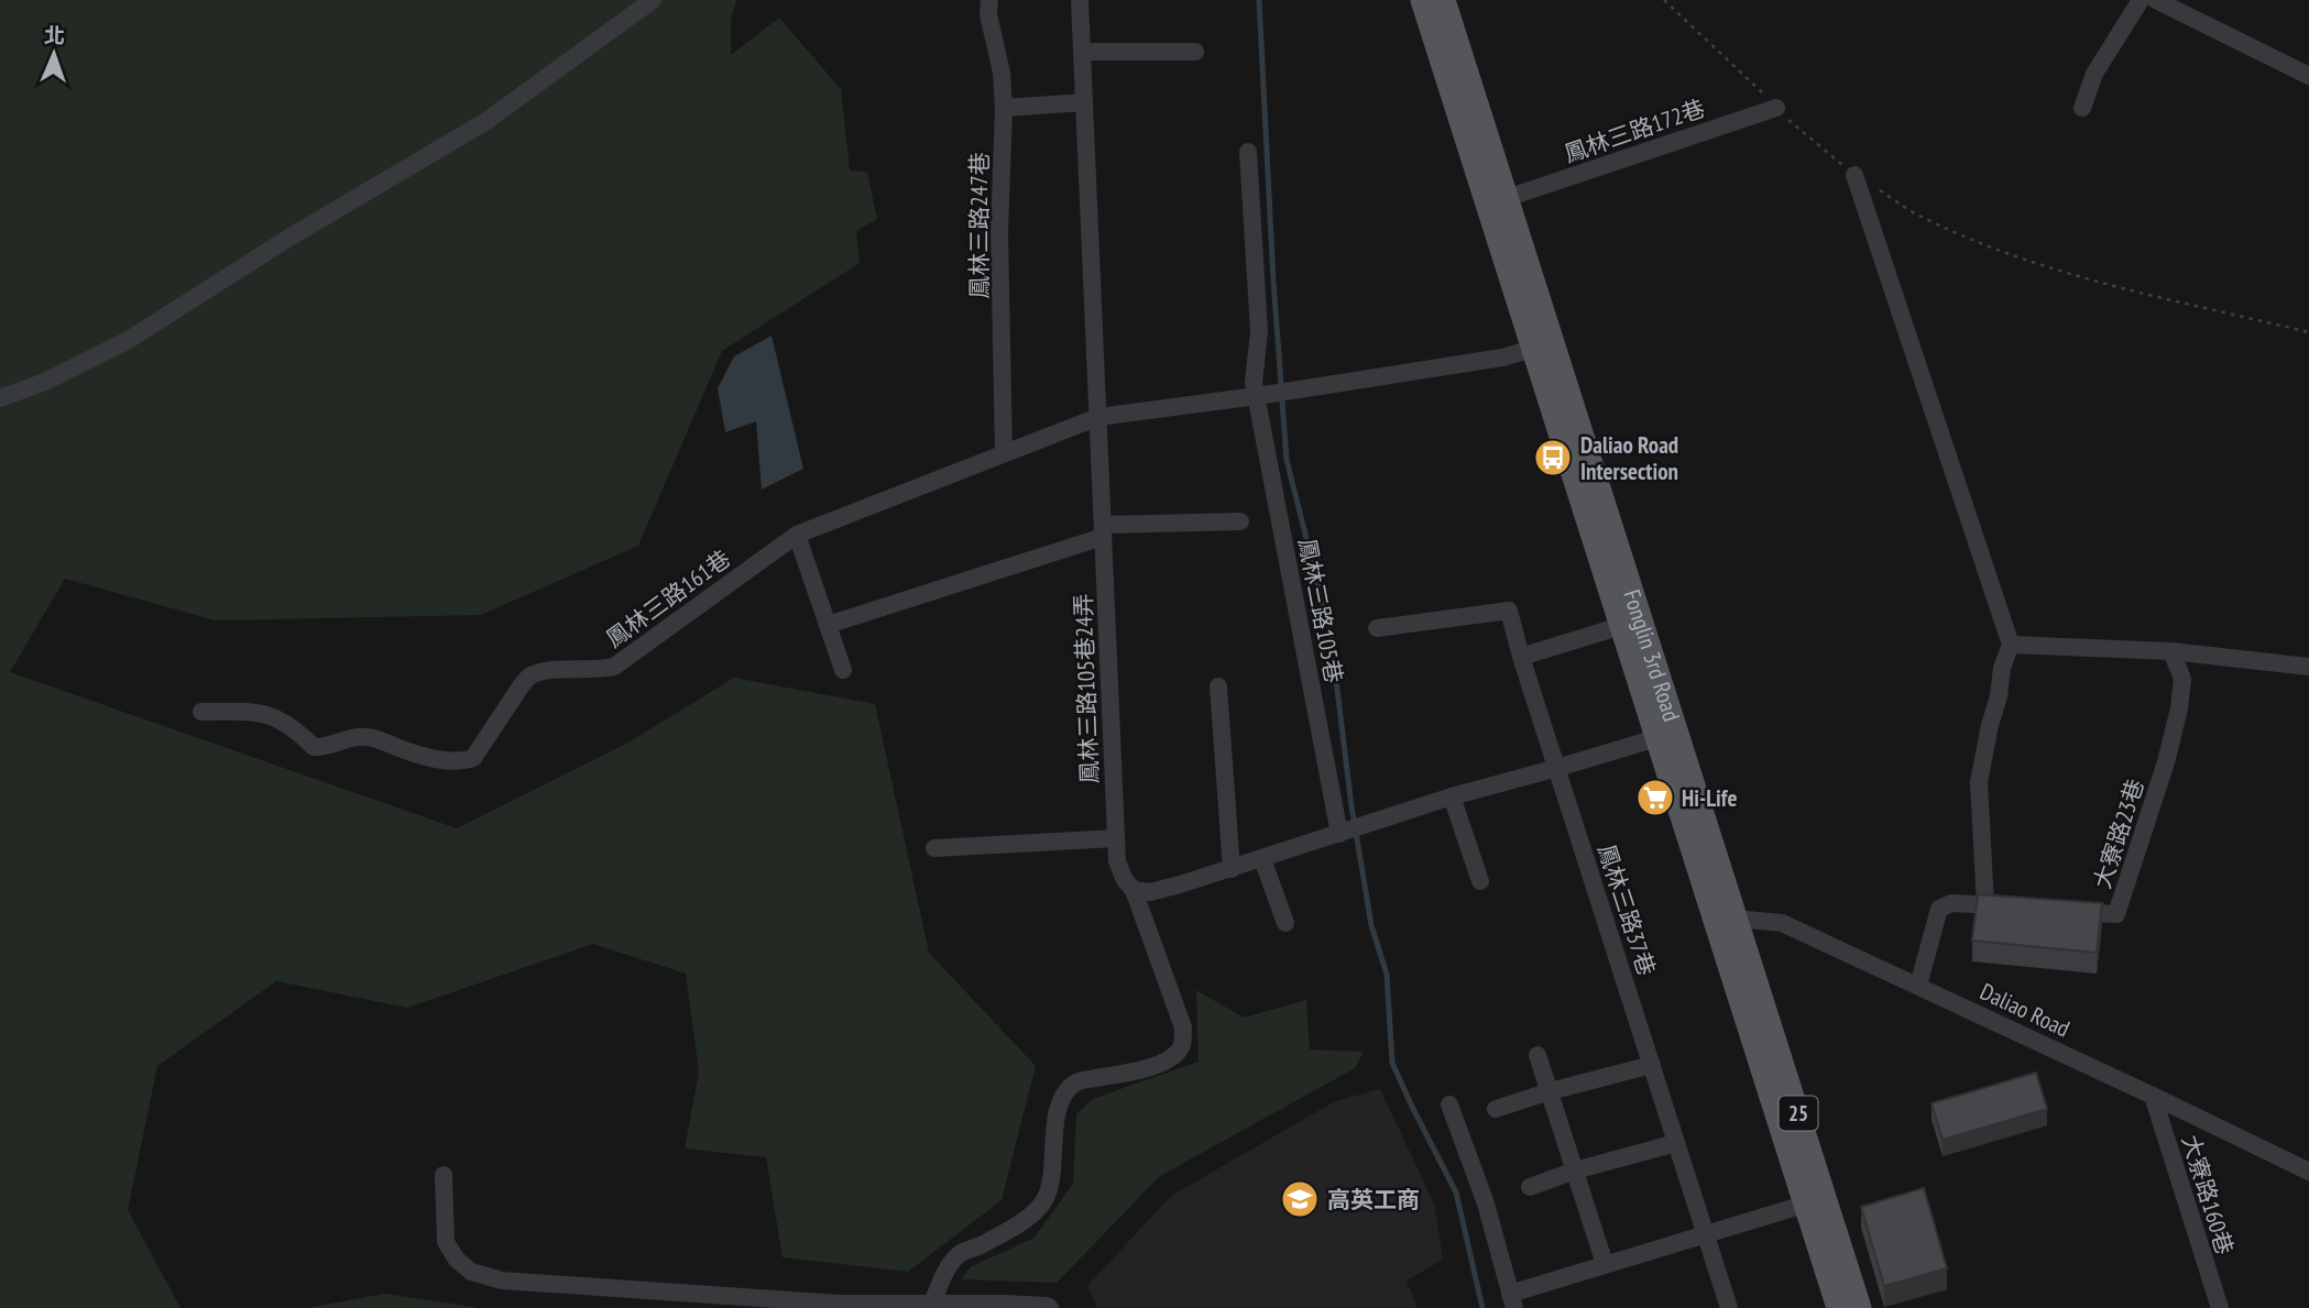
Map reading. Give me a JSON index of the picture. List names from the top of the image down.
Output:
{
  "streets": {
    "main road": ["Fonglin 3rd Road", "25"],
    "street": [
      "鳳林三路172巷",
      "鳳林三路247巷",
      "鳳林三路161巷",
      "鳳林三路105巷",
      "鳳林三路105巷24弄",
      "大寮路23巷",
      "鳳林三路37巷",
      "Daliao Road",
      "大寮路160巷"
    ]
  },
  "crossings": [
    ["鳳林三路172巷", "Fonglin 3rd Road"],
    ["鳳林三路247巷", "鳳林三路161巷"],
    ["鳳林三路161巷", "鳳林三路105巷"],
    ["鳳林三路161巷", "Fonglin 3rd Road"],
    ["Fonglin 3rd Road", "Daliao Road"],
    ["Daliao Road", "大寮路160巷"]
  ],
  "places": {
    "bus stop": ["Daliao Road Intersection"],
    "supermarket": ["Hi-Life"],
    "school or university": ["高英工商"]
  },
  "north": "top"
}
